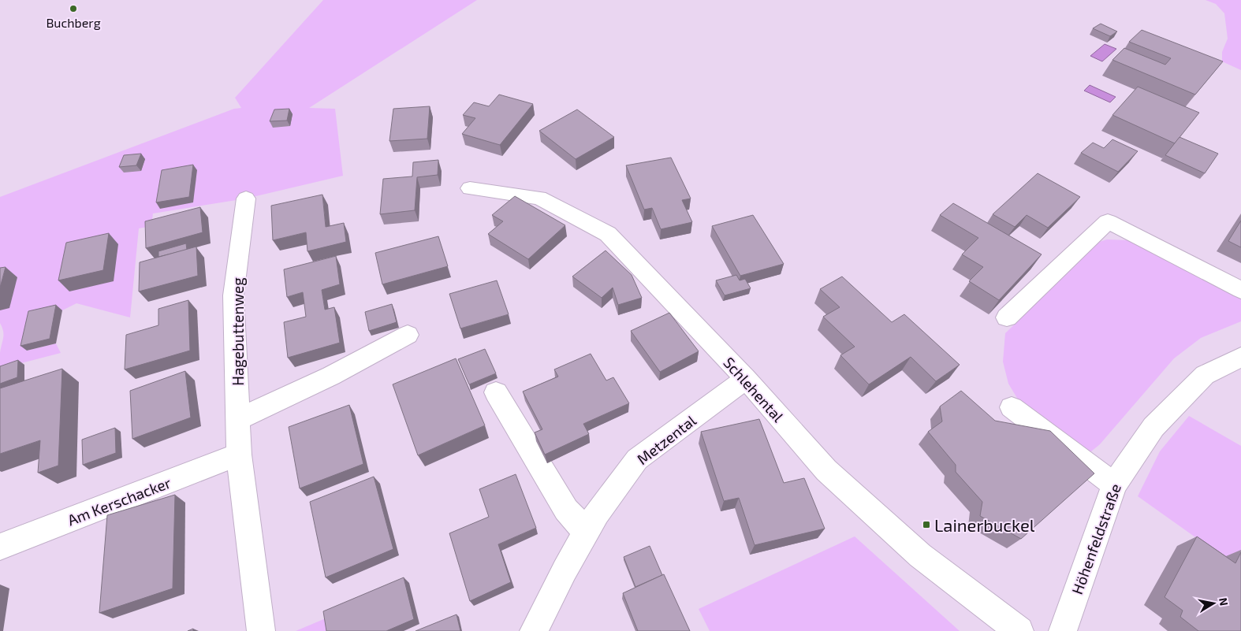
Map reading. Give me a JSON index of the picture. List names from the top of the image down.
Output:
{
  "streets": {
    "street": [
      "Hagebuttenweg",
      "Schlehental",
      "Metzental",
      "Am Kerschacker",
      "Höhenfeldstraße"
    ]
  },
  "crossings": [
    ["Hagebuttenweg", "Am Kerschacker"],
    ["Schlehental", "Metzental"]
  ],
  "places": {
    "other": ["Buchberg"],
    "transit": ["Lainerbuckel"]
  },
  "north": "right"
}
